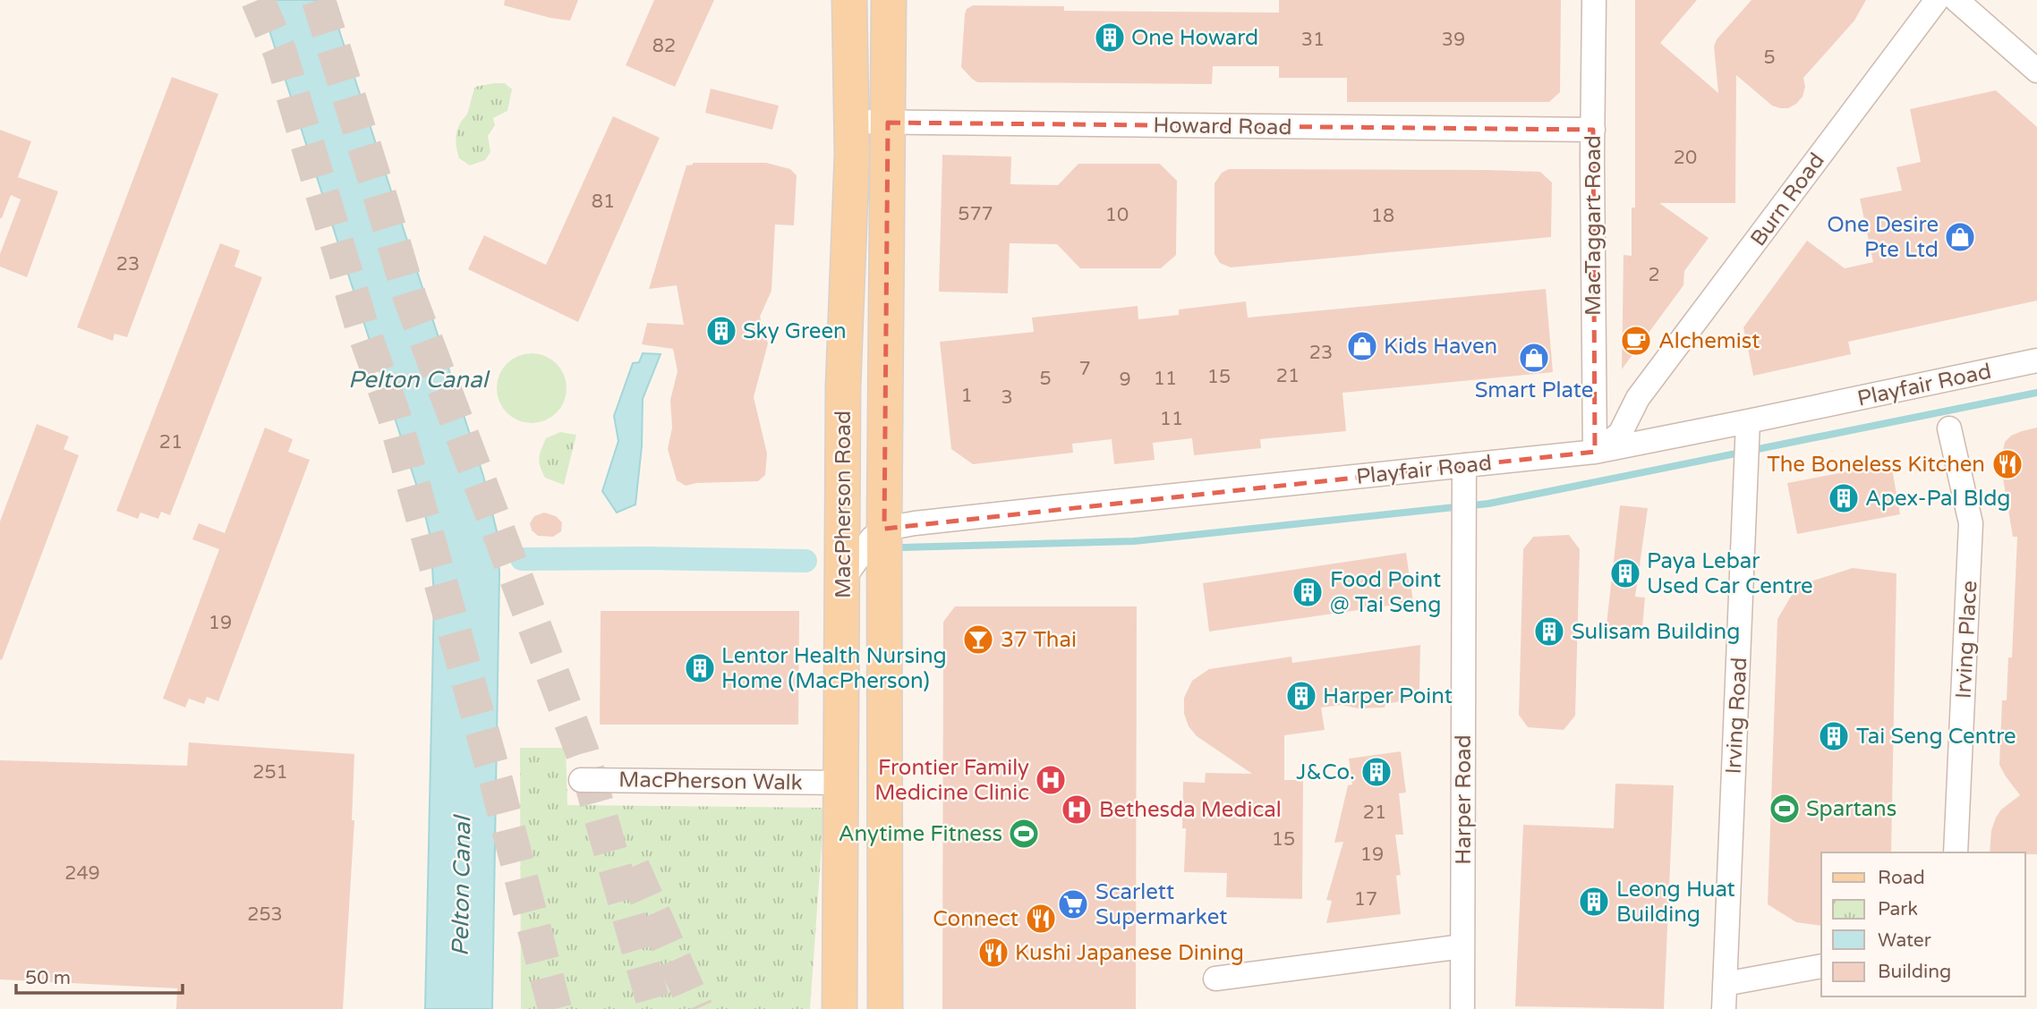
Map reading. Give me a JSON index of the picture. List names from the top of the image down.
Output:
{
  "streets": {
    "main road": ["MacPherson Road"],
    "street": [
      "Howard Road",
      "Burn Road",
      "MacTaggart Road",
      "Playfair Road",
      "Irving Place",
      "Irving Road",
      "MacPherson Walk",
      "Harper Road"
    ]
  },
  "crossings": [
    ["Howard Road", "MacTaggart Road"],
    ["Howard Road", "MacPherson Road"],
    ["Burn Road", "MacTaggart Road"],
    ["Burn Road", "Playfair Road"],
    ["MacTaggart Road", "Playfair Road"],
    ["Playfair Road", "MacPherson Road"],
    ["Playfair Road", "Irving Road"],
    ["Playfair Road", "Harper Road"],
    ["MacPherson Road", "MacPherson Walk"]
  ],
  "water": ["Pelton Canal"],
  "places": {
    "building": [
      "One Howard",
      "Sky Green",
      "Apex-Pal Bldg",
      "Paya Lebar Used Car Centre",
      "Food Point @ Tai Seng",
      "Sulisam Building",
      "Lentor Health Nursing Home (MacPherson)",
      "Harper Point",
      "Tai Seng Centre",
      "J&Co.",
      "Leong Huat Building"
    ],
    "shop": ["One Desire Pte Ltd", "Kids Haven", "Smart Plate"],
    "cafe": ["Alchemist"],
    "restaurant": ["The Boneless Kitchen", "Connect", "Kushi Japanese Dining"],
    "bar": ["37 Thai"],
    "hospital": ["Frontier Family Medicine Clinic", "Bethesda Medical"],
    "sports": ["Spartans", "Anytime Fitness"],
    "supermarket": ["Scarlett Supermarket"]
  },
  "house_numbers": [
    "31",
    "39",
    "82",
    "5",
    "20",
    "81",
    "577",
    "10",
    "18",
    "23",
    "2",
    "23",
    "7",
    "21",
    "15",
    "5",
    "11",
    "9",
    "1",
    "3",
    "11",
    "21",
    "19",
    "251",
    "21",
    "15",
    "19",
    "249",
    "17",
    "253"
  ],
  "legend": [
    "Road",
    "Park",
    "Water",
    "Building"
  ],
  "scale_bar": "50 m"
}
